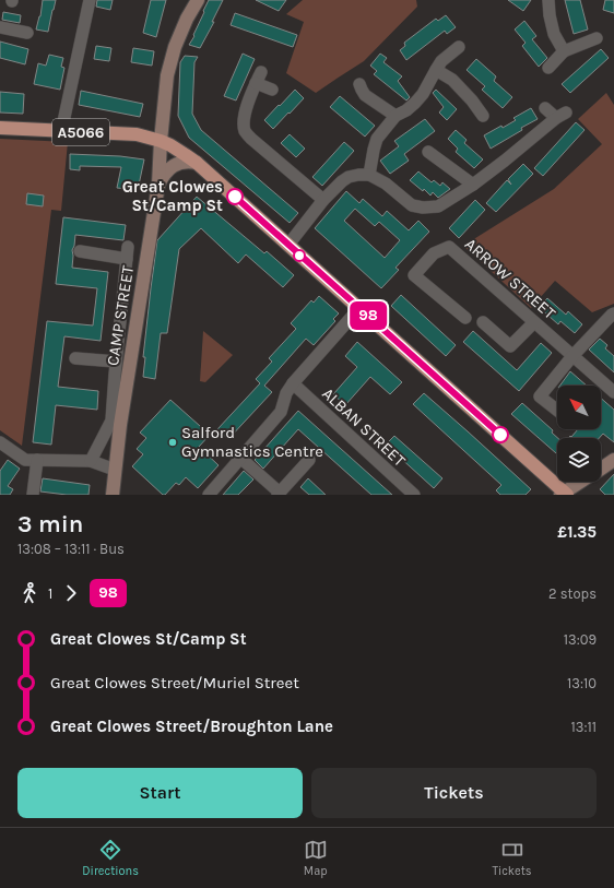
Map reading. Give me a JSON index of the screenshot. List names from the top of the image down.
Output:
{
  "streets": {
    "main road": ["A5066", "CAMP STREET"],
    "street": ["ARROW STREET", "ALBAN STREET"]
  },
  "crossings": [
    ["A5066", "CAMP STREET"]
  ],
  "places": ["Great Clowes St/Camp St", "Salford Gymnastics Centre"],
  "lines": ["bus line 98"],
  "north": "top left",
  "page": {
    "on_map": "98",
    "heading": ["3 min", "13:08 – 13:11 · Bus", "£1.35"],
    "legs": ["1", "98", "2 stops"],
    "list": [
      {
        "name": "Great Clowes St/Camp St",
        "value": "13:09"
      },
      {
        "name": "Great Clowes Street/Muriel Street",
        "value": "13:10"
      },
      {
        "name": "Great Clowes Street/Broughton Lane",
        "value": "13:11"
      }
    ],
    "buttons": ["Start", "Tickets"],
    "tabs": ["Directions", "Map", "Tickets"]
  }
}
